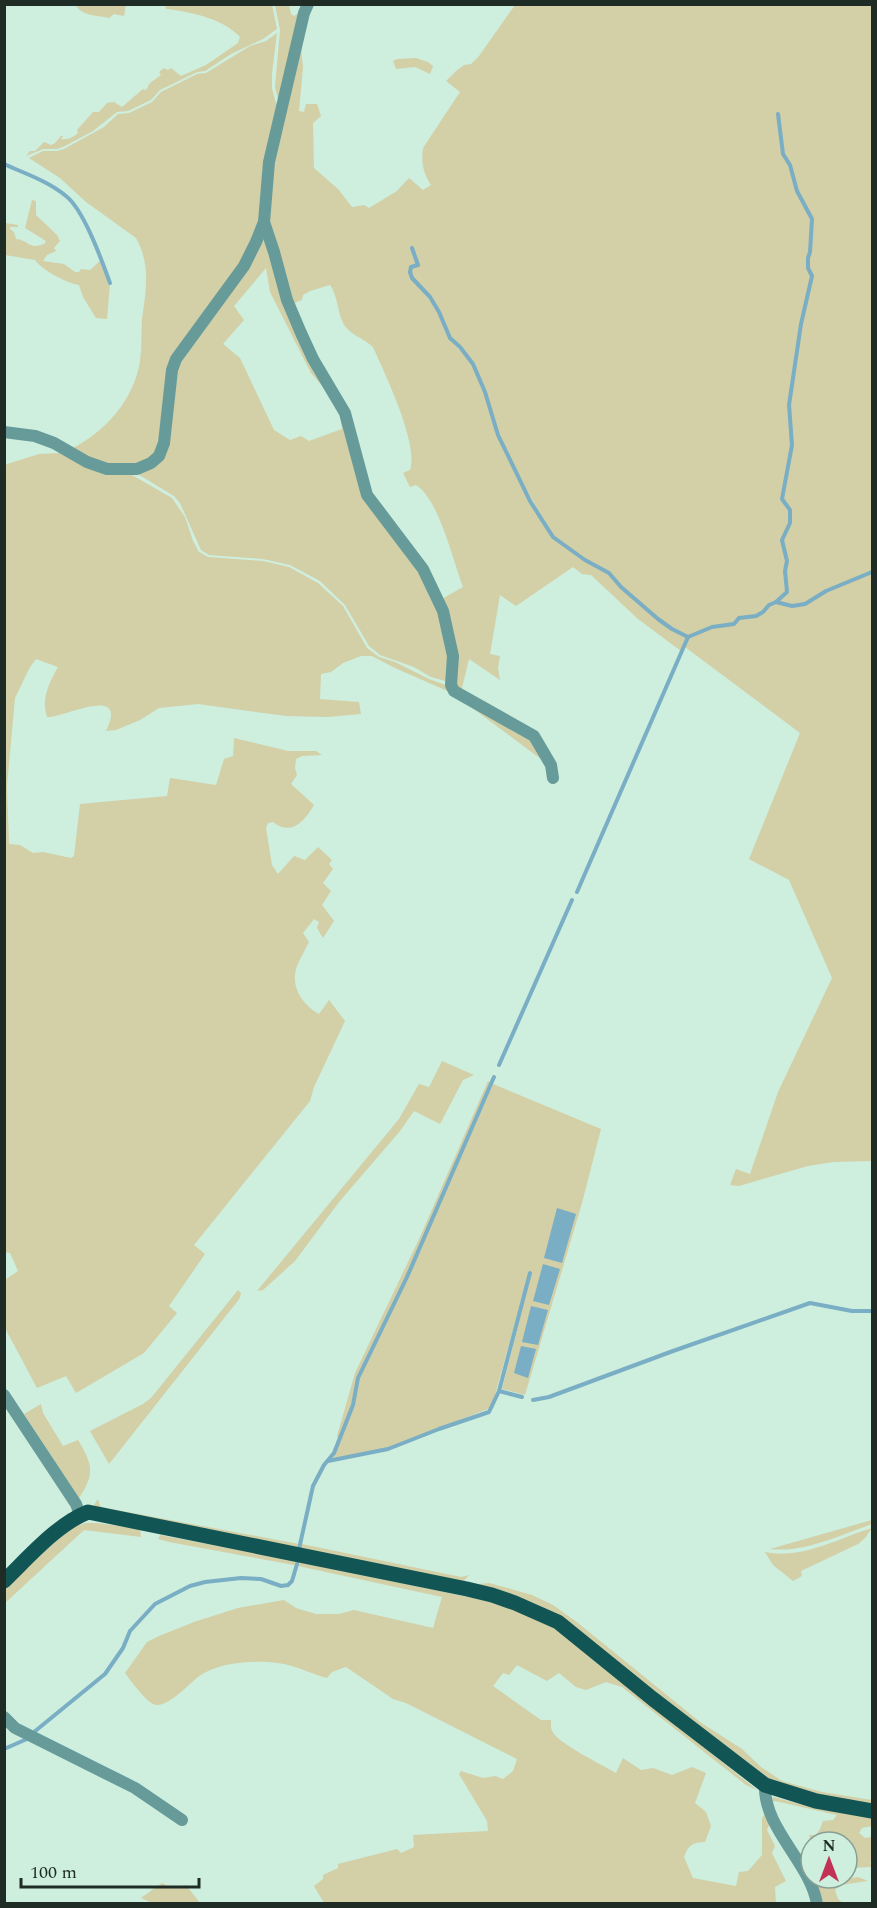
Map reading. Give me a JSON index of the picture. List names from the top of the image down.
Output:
{
  "scale_bar": "100 m",
  "north": "top"
}
